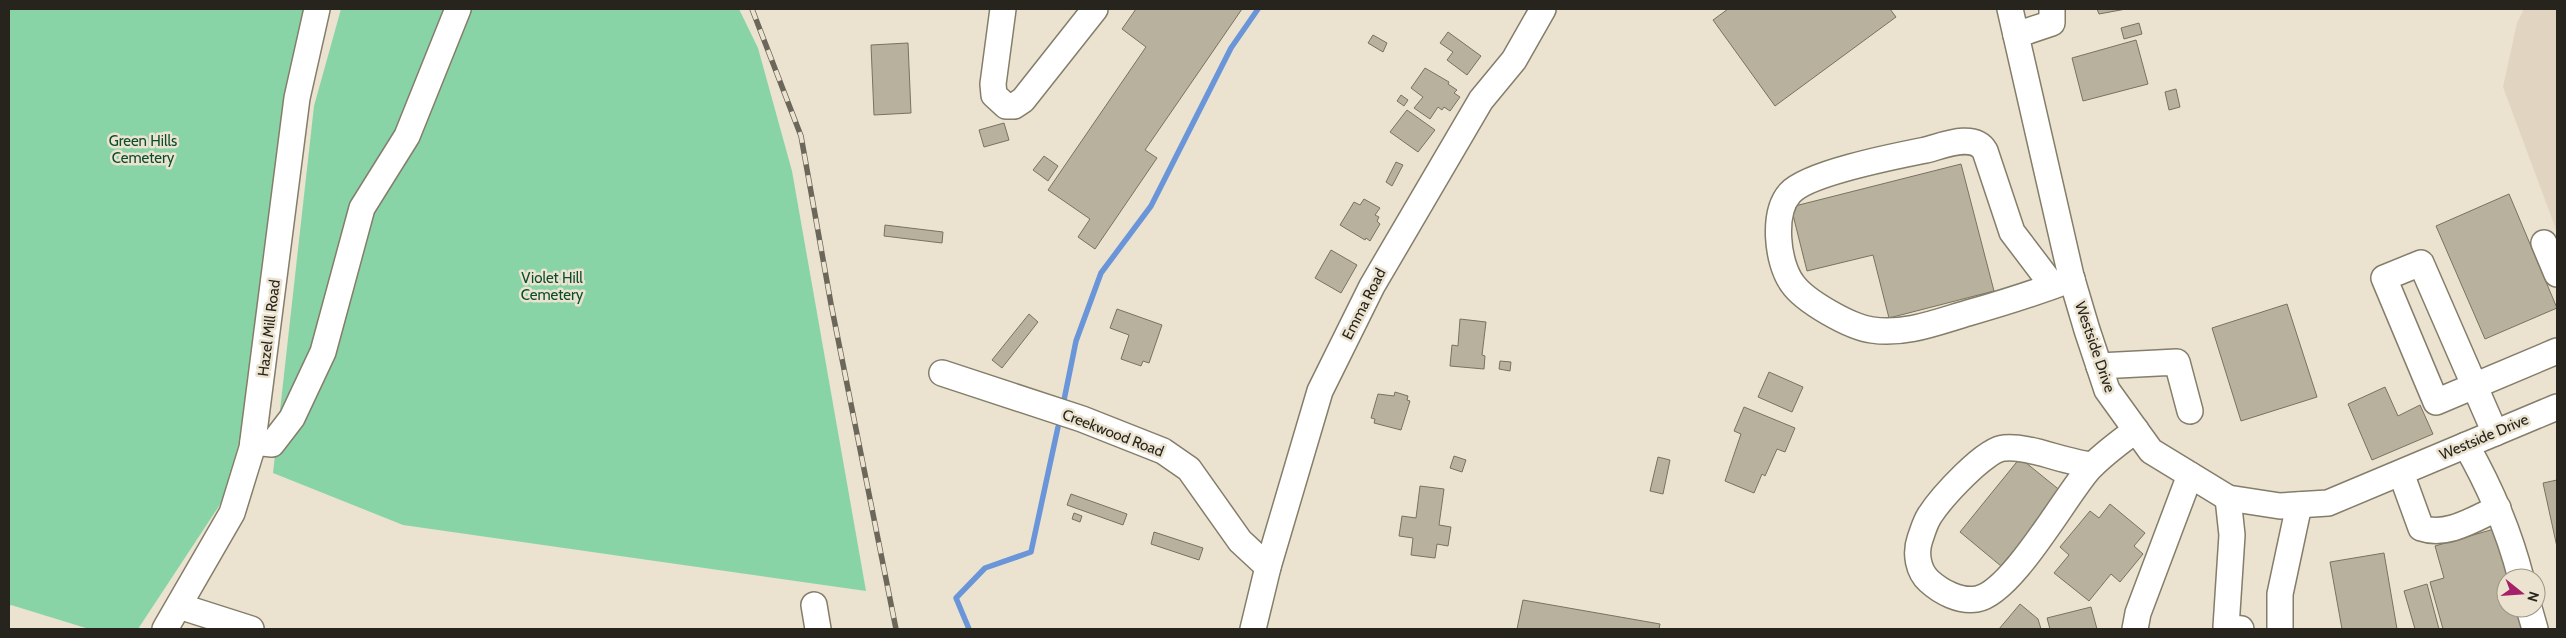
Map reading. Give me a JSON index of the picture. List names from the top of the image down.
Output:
{
  "streets": {
    "street": [
      "Emma Road",
      "Hazel Mill Road",
      "Westside Drive",
      "Creekwood Road"
    ]
  },
  "crossings": [
    ["Emma Road", "Creekwood Road"]
  ],
  "parks": ["Green Hills Cemetery", "Violet Hill Cemetery"],
  "north": "right"
}
